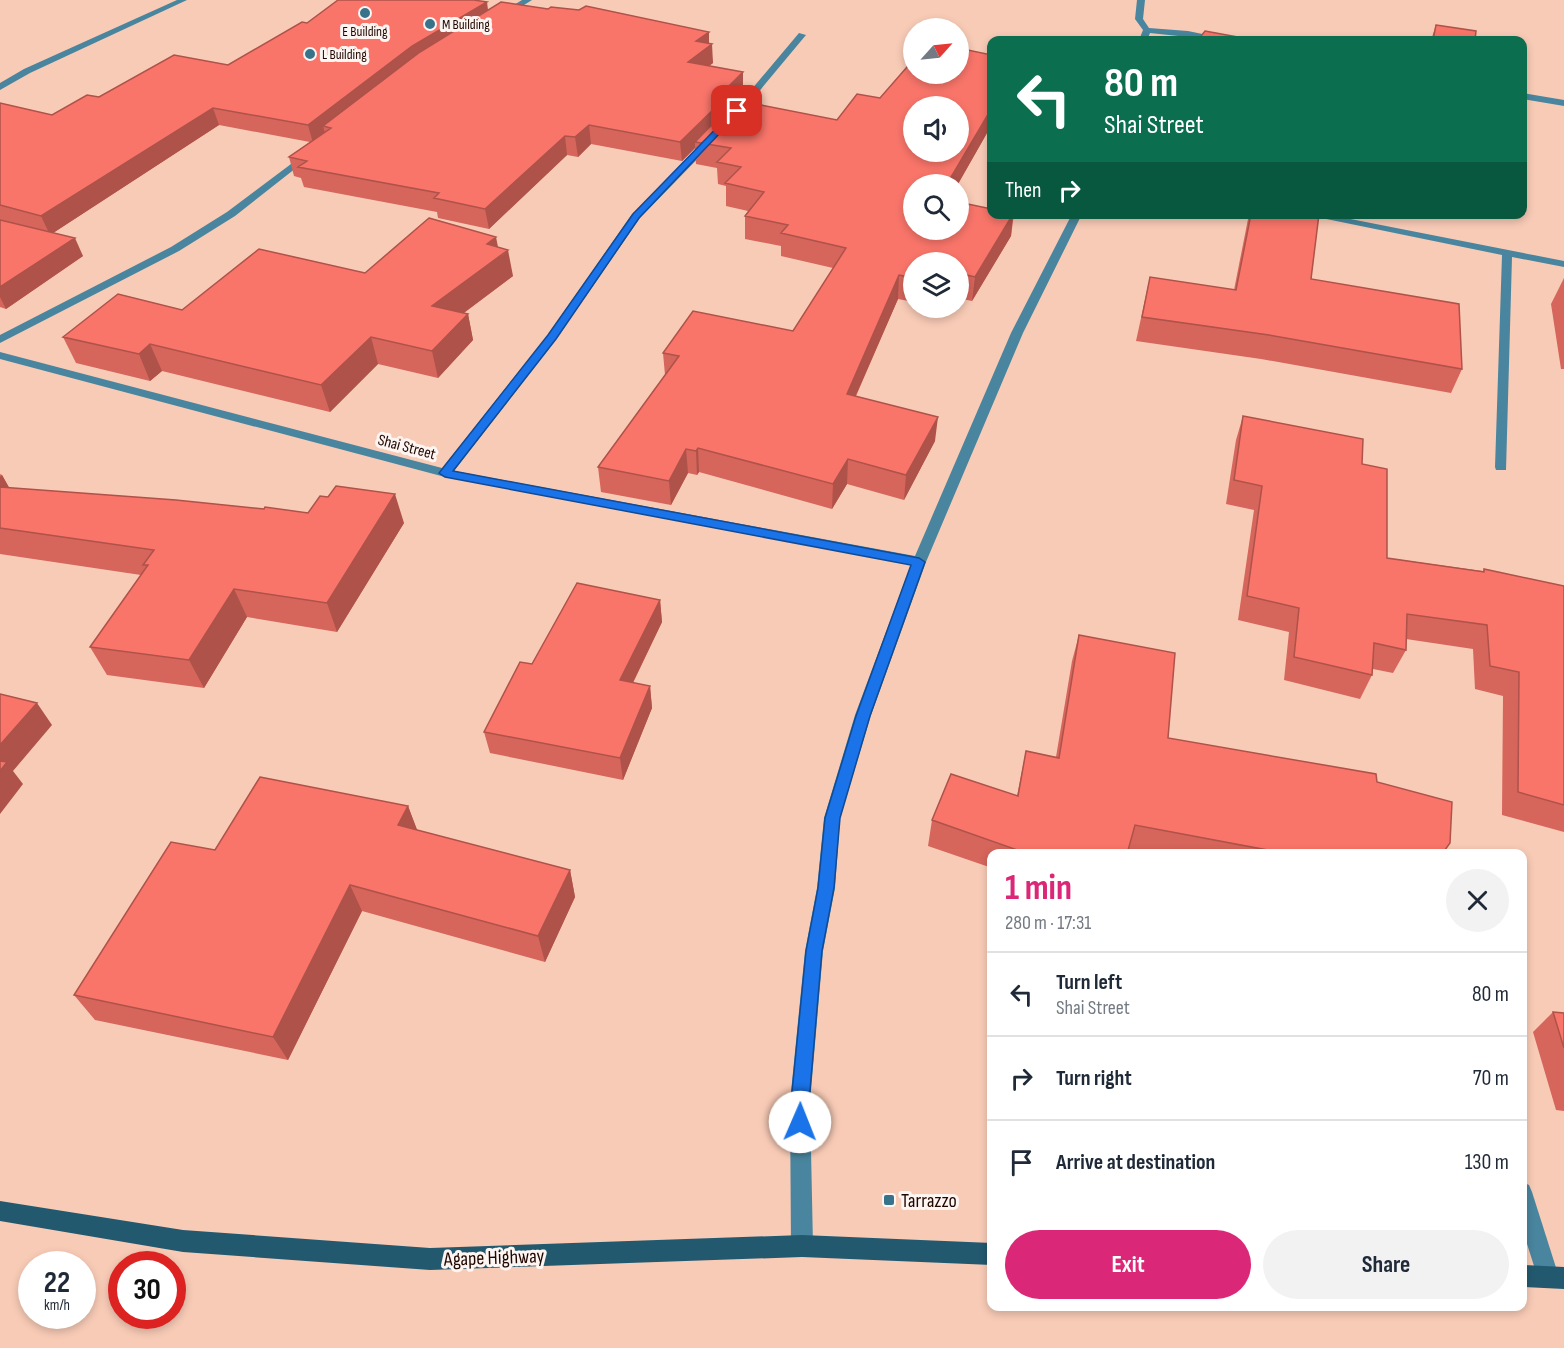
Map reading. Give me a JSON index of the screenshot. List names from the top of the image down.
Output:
{
  "streets": {
    "street": ["Shai Street", "Agape Highway"]
  },
  "places": {
    "other": ["E Building", "M Building", "L Building"],
    "transit": ["Tarrazzo"]
  },
  "north": "top right",
  "page": {
    "turn": ["80 m", "Shai Street"],
    "then": "Then",
    "heading": ["1 min", "280 m · 17:31"],
    "list": [
      {
        "name": "Turn left",
        "note": "Shai Street",
        "value": "80 m"
      },
      {
        "name": "Turn right",
        "value": "70 m"
      },
      {
        "name": "Arrive at destination",
        "value": "130 m"
      }
    ],
    "buttons": ["Exit", "Share"],
    "speed": "22 km/h",
    "limit": "30"
  }
}
